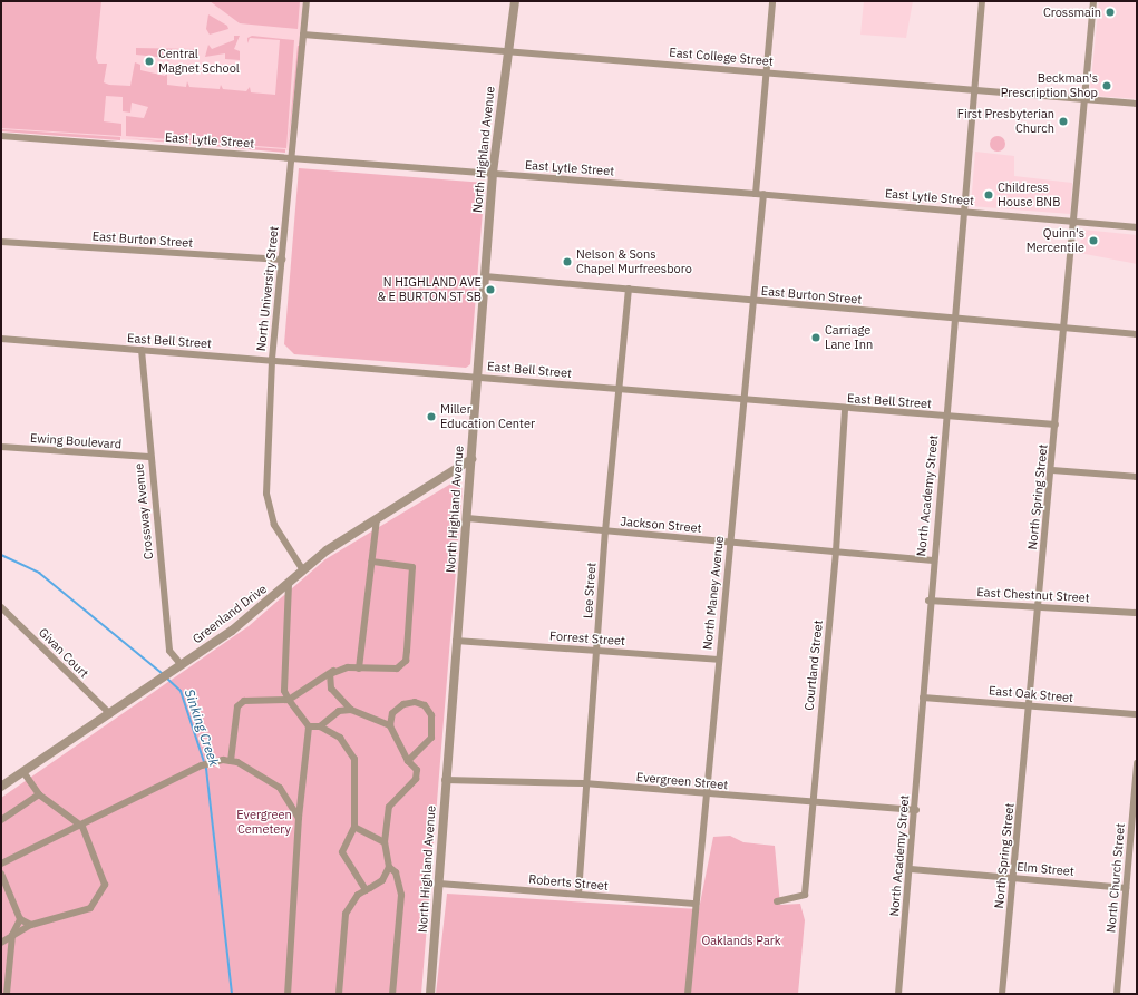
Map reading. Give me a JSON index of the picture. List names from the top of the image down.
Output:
{
  "streets": {
    "street": [
      "East College Street",
      "East Lytle Street",
      "North Highland Avenue",
      "East Burton Street",
      "North University Street",
      "East Bell Street",
      "Ewing Boulevard",
      "North Academy Street",
      "North Spring Street",
      "Crossway Avenue",
      "Jackson Street",
      "Lee Street",
      "North Maney Avenue",
      "East Chestnut Street",
      "Greenland Drive",
      "Forrest Street",
      "Givan Court",
      "Courtland Street",
      "East Oak Street",
      "Evergreen Street",
      "Elm Street",
      "North Church Street",
      "Roberts Street"
    ]
  },
  "crossings": [
    ["East College Street", "North Highland Avenue"],
    ["East College Street", "North University Street"],
    ["East College Street", "North Academy Street"],
    ["East College Street", "North Spring Street"],
    ["East College Street", "North Maney Avenue"],
    ["East Lytle Street", "North Highland Avenue"],
    ["East Lytle Street", "North University Street"],
    ["East Lytle Street", "North Academy Street"],
    ["East Lytle Street", "North Spring Street"],
    ["East Lytle Street", "North Maney Avenue"],
    ["North Highland Avenue", "East Burton Street"],
    ["North Highland Avenue", "East Bell Street"],
    ["North Highland Avenue", "Jackson Street"],
    ["North Highland Avenue", "Greenland Drive"],
    ["North Highland Avenue", "Forrest Street"],
    ["North Highland Avenue", "Evergreen Street"],
    ["North Highland Avenue", "Roberts Street"],
    ["East Burton Street", "North University Street"],
    ["East Burton Street", "North Academy Street"],
    ["East Burton Street", "North Spring Street"],
    ["East Burton Street", "Lee Street"],
    ["East Burton Street", "North Maney Avenue"],
    ["North University Street", "East Bell Street"],
    ["North University Street", "Greenland Drive"],
    ["East Bell Street", "North Academy Street"],
    ["East Bell Street", "North Spring Street"],
    ["East Bell Street", "Crossway Avenue"],
    ["East Bell Street", "Lee Street"],
    ["East Bell Street", "North Maney Avenue"],
    ["East Bell Street", "Courtland Street"],
    ["Ewing Boulevard", "Crossway Avenue"],
    ["North Academy Street", "Jackson Street"],
    ["North Academy Street", "East Chestnut Street"],
    ["North Academy Street", "East Oak Street"],
    ["North Academy Street", "Evergreen Street"],
    ["North Academy Street", "Elm Street"],
    ["North Spring Street", "East Chestnut Street"],
    ["North Spring Street", "East Oak Street"],
    ["North Spring Street", "Elm Street"],
    ["Crossway Avenue", "Greenland Drive"],
    ["Jackson Street", "Lee Street"],
    ["Jackson Street", "North Maney Avenue"],
    ["Jackson Street", "Courtland Street"],
    ["Lee Street", "Forrest Street"],
    ["Lee Street", "Evergreen Street"],
    ["Lee Street", "Roberts Street"],
    ["North Maney Avenue", "Forrest Street"],
    ["North Maney Avenue", "Evergreen Street"],
    ["North Maney Avenue", "Roberts Street"],
    ["Greenland Drive", "Givan Court"],
    ["Courtland Street", "Evergreen Street"],
    ["Elm Street", "North Church Street"]
  ],
  "water": ["Sinking Creek"],
  "parks": ["Evergreen Cemetery", "Oaklands Park"],
  "places": [
    "Crossmain",
    "Central Magnet School",
    "Beckman's Prescription Shop",
    "First Presbyterian Church",
    "Childress House BNB",
    "Quinn's Mercentile",
    "Nelson & Sons Chapel Murfreesboro",
    "N HIGHLAND AVE & E BURTON ST SB",
    "Carriage Lane Inn",
    "Miller Education Center"
  ]
}
